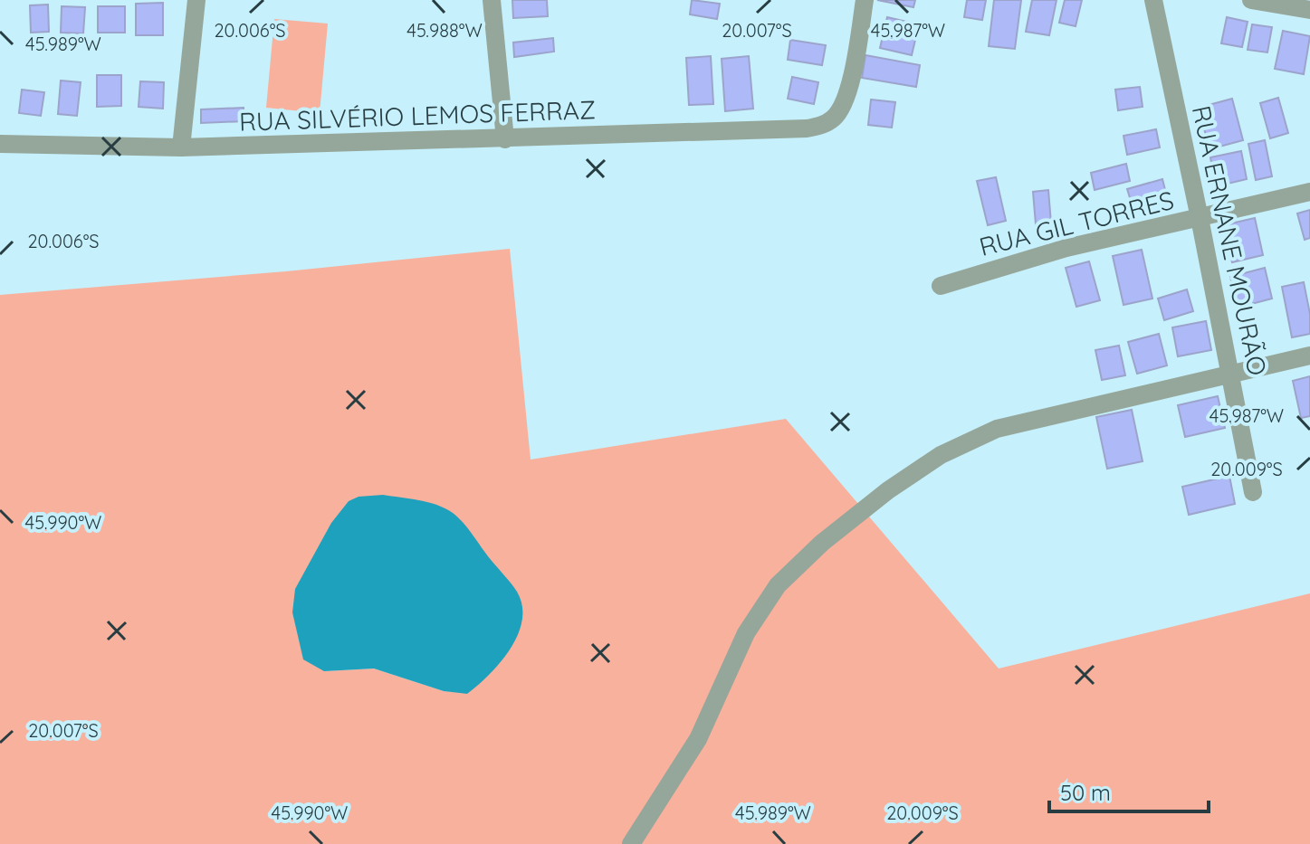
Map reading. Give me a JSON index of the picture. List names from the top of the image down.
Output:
{
  "streets": {
    "street": ["RUA SILVÉRIO LEMOS FERRAZ", "RUA GIL TORRES", "RUA ERNANE MOURÃO"]
  },
  "crossings": [
    ["RUA GIL TORRES", "RUA ERNANE MOURÃO"]
  ],
  "scale_bar": "50 m",
  "coordinates": [
    "20.006°S",
    "20.007°S",
    "45.988°W",
    "45.987°W",
    "45.989°W",
    "20.009°S",
    "45.990°W"
  ]
}
